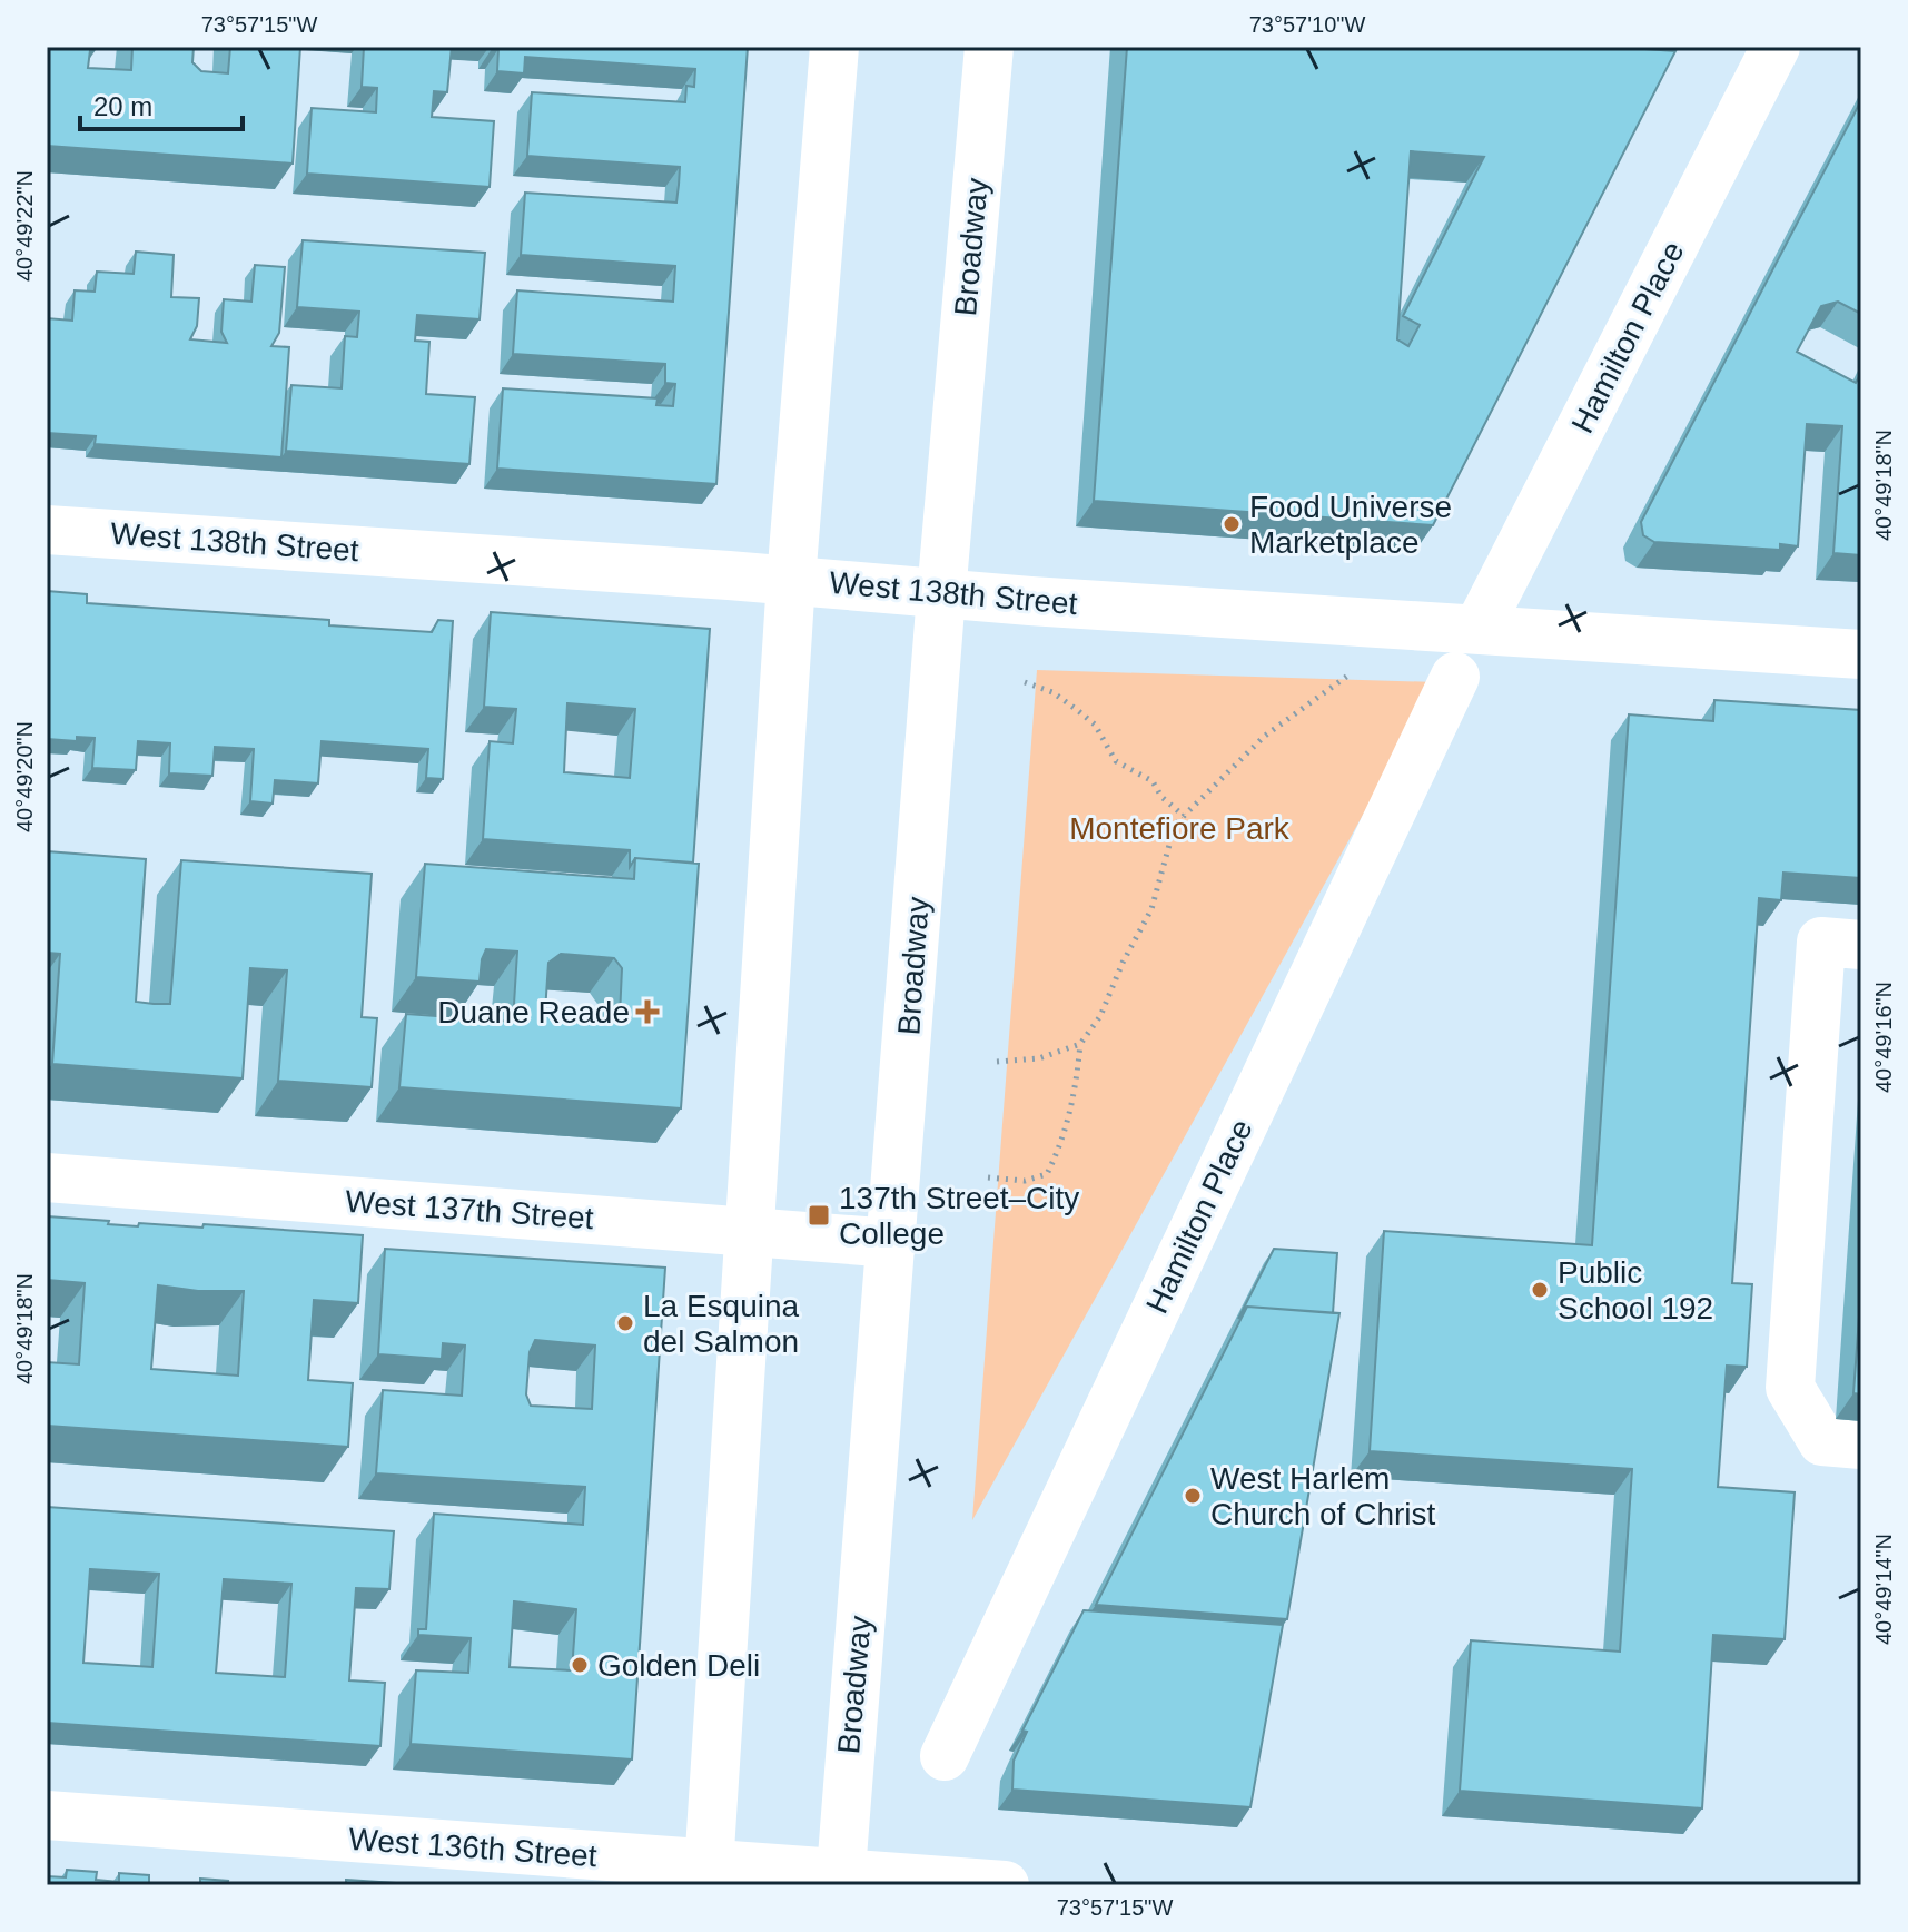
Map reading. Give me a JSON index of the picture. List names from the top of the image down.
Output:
{
  "streets": {
    "street": [
      "Broadway",
      "Hamilton Place",
      "West 138th Street",
      "West 137th Street",
      "West 136th Street"
    ]
  },
  "crossings": [
    ["Broadway", "West 138th Street"],
    ["Broadway", "West 137th Street"],
    ["Broadway", "West 136th Street"],
    ["Hamilton Place", "West 138th Street"]
  ],
  "parks": ["Montefiore Park"],
  "places": {
    "other": [
      "Food Universe Marketplace",
      "Public School 192",
      "La Esquina del Salmon",
      "West Harlem Church of Christ",
      "Golden Deli"
    ],
    "health": ["Duane Reade"],
    "transit": ["137th Street–City College"]
  },
  "scale_bar": "20 m",
  "coordinates": [
    "73°57'15\"W",
    "73°57'10\"W",
    "40°49'22\"N",
    "40°49'18\"N",
    "40°49'20\"N",
    "40°49'16\"N",
    "40°49'14\"N"
  ]
}
